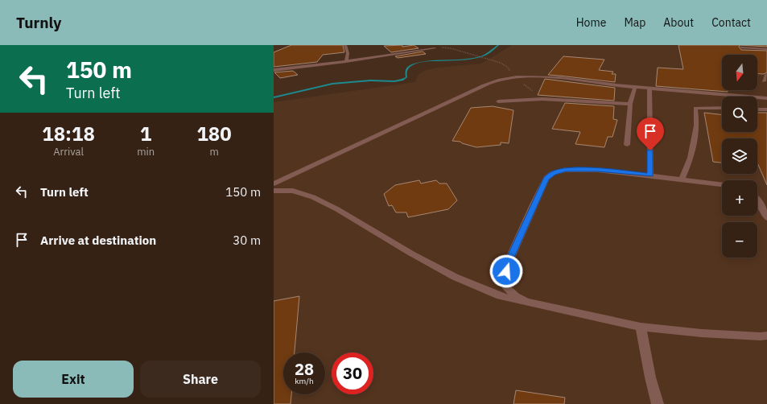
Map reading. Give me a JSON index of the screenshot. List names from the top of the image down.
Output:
{
  "north": "bottom",
  "page": {
    "header": "Turnly",
    "nav": [
      "Home",
      "Map",
      "About",
      "Contact"
    ],
    "turn": ["150 m", "Turn left"],
    "map_buttons": ["+", "−"],
    "eta": [
      "18:18",
      "Arrival",
      "1",
      "min",
      "180",
      "m"
    ],
    "list": [
      {
        "name": "Turn left",
        "value": "150 m"
      },
      {
        "name": "Arrive at destination",
        "value": "30 m"
      }
    ],
    "speed": "28 km/h",
    "limit": "30",
    "buttons": ["Exit", "Share"]
  }
}
